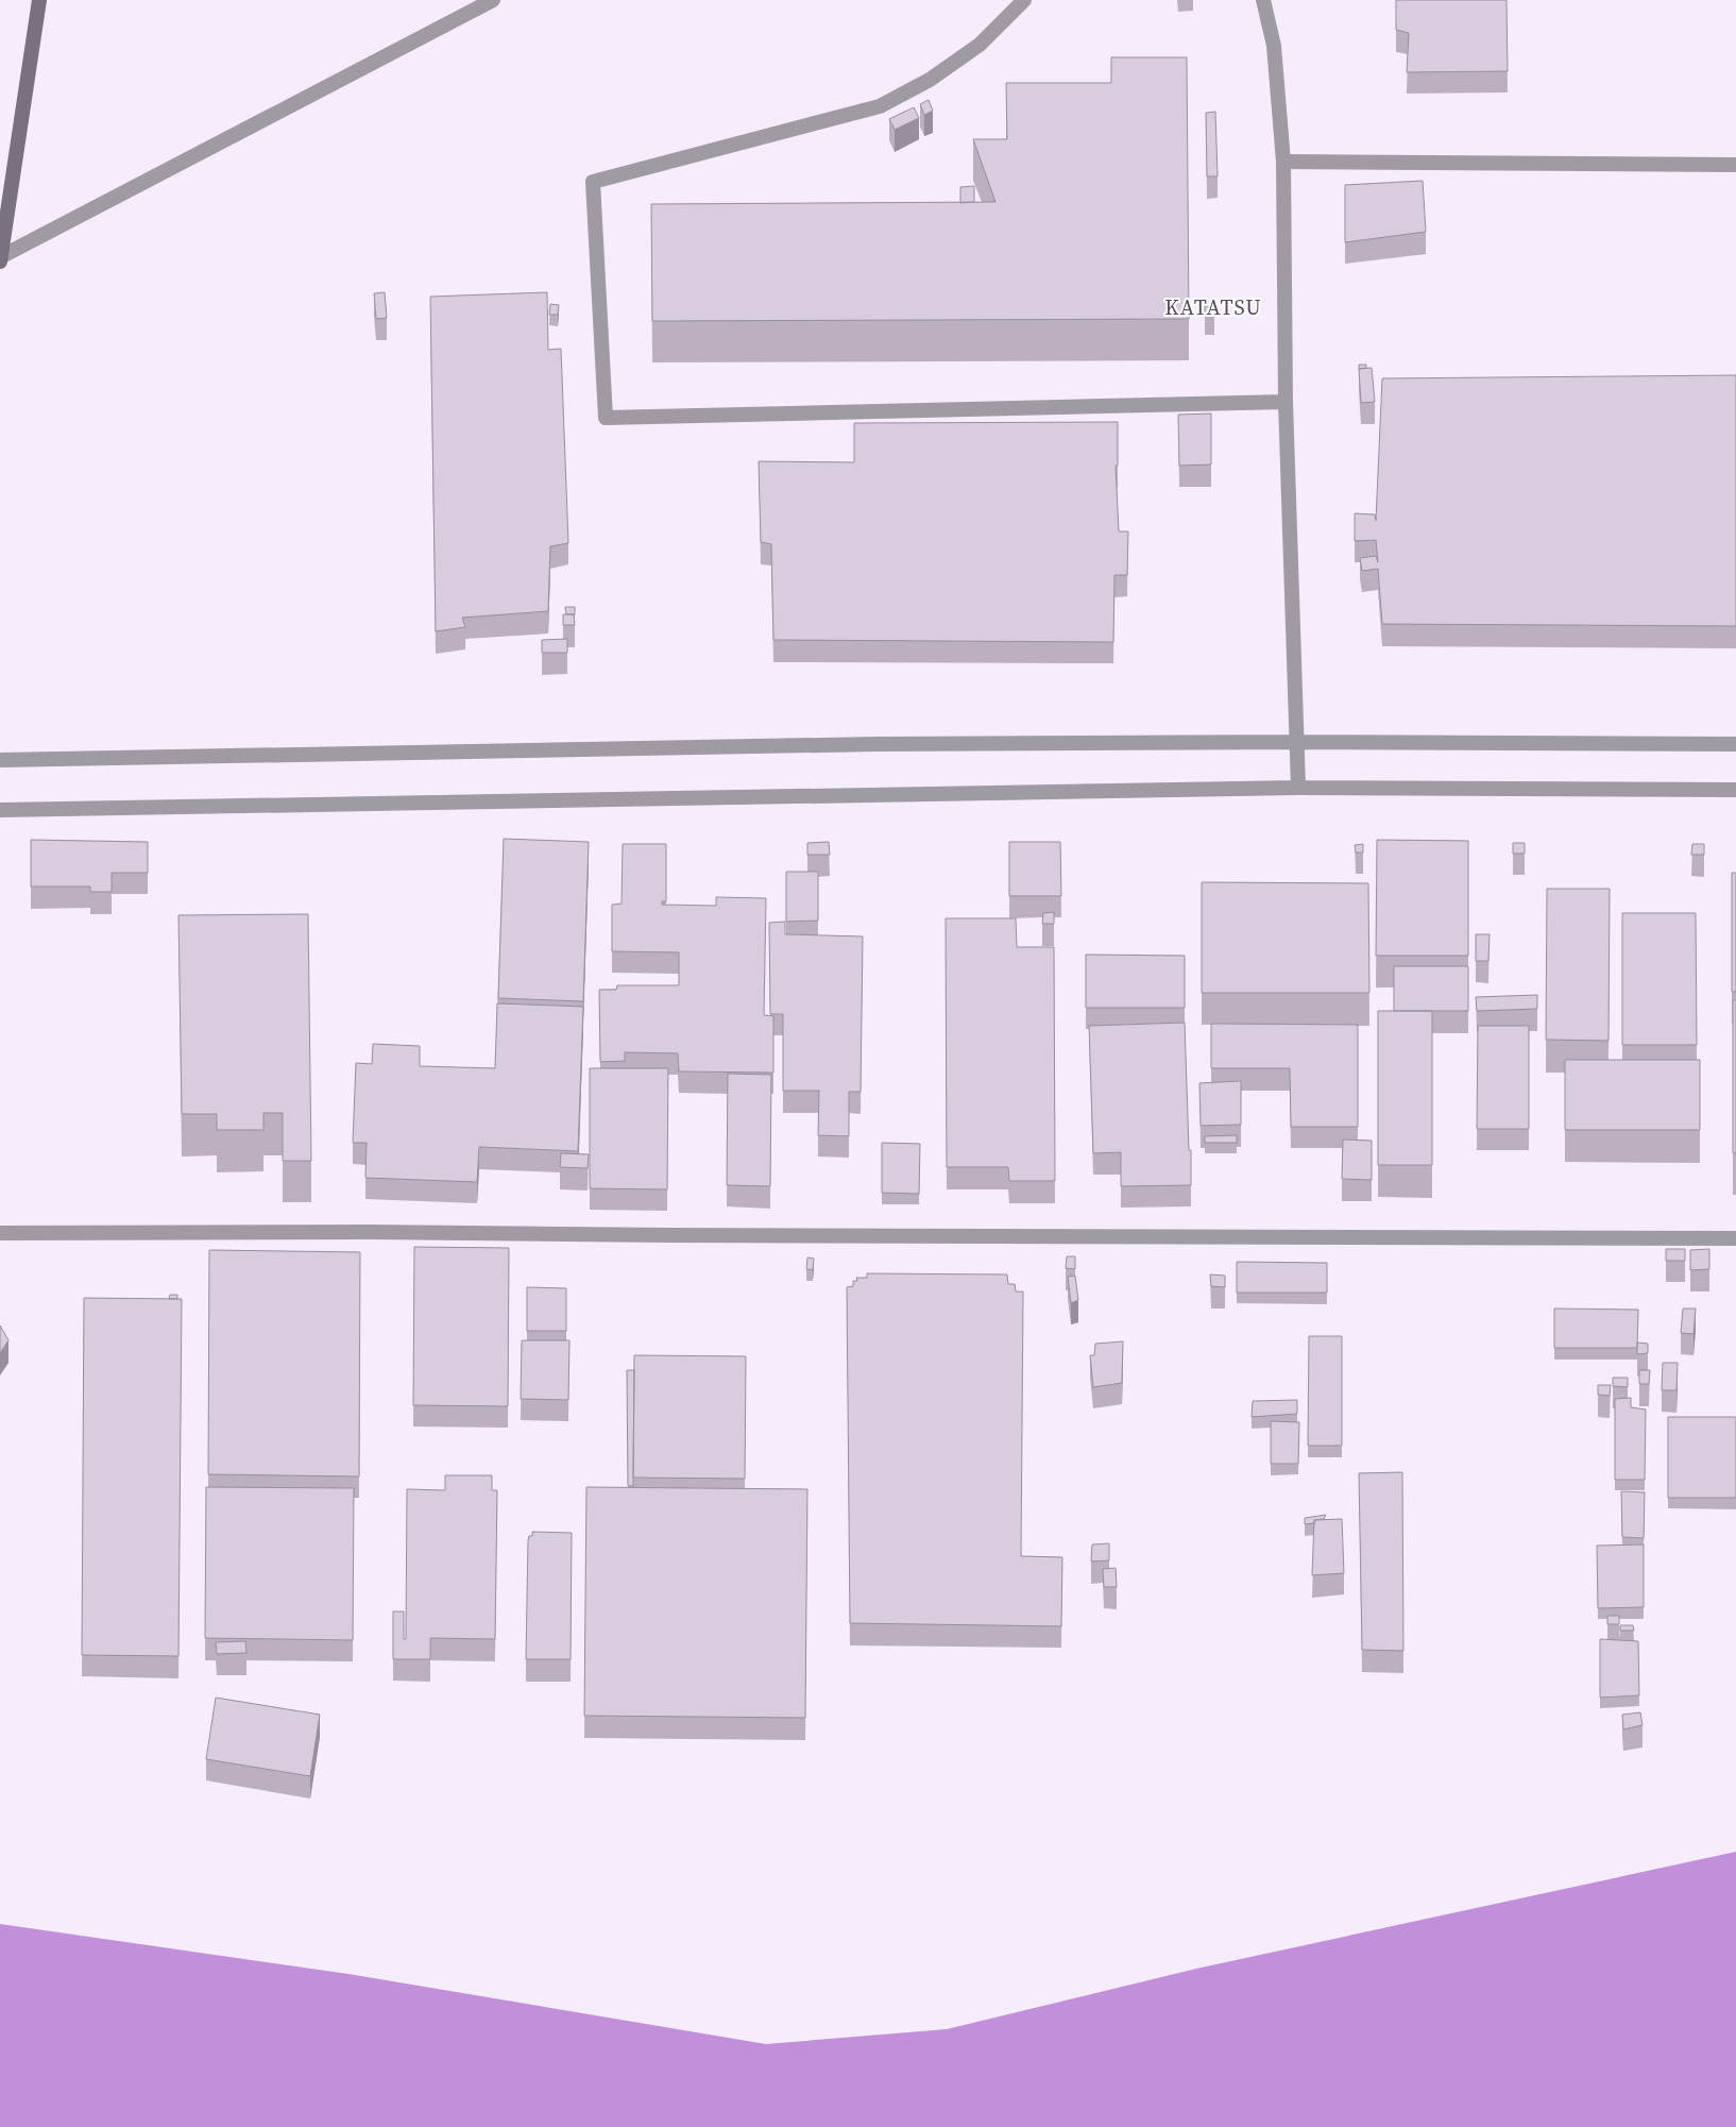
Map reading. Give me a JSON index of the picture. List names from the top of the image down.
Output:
{
  "districts": ["KATATSU"]
}
